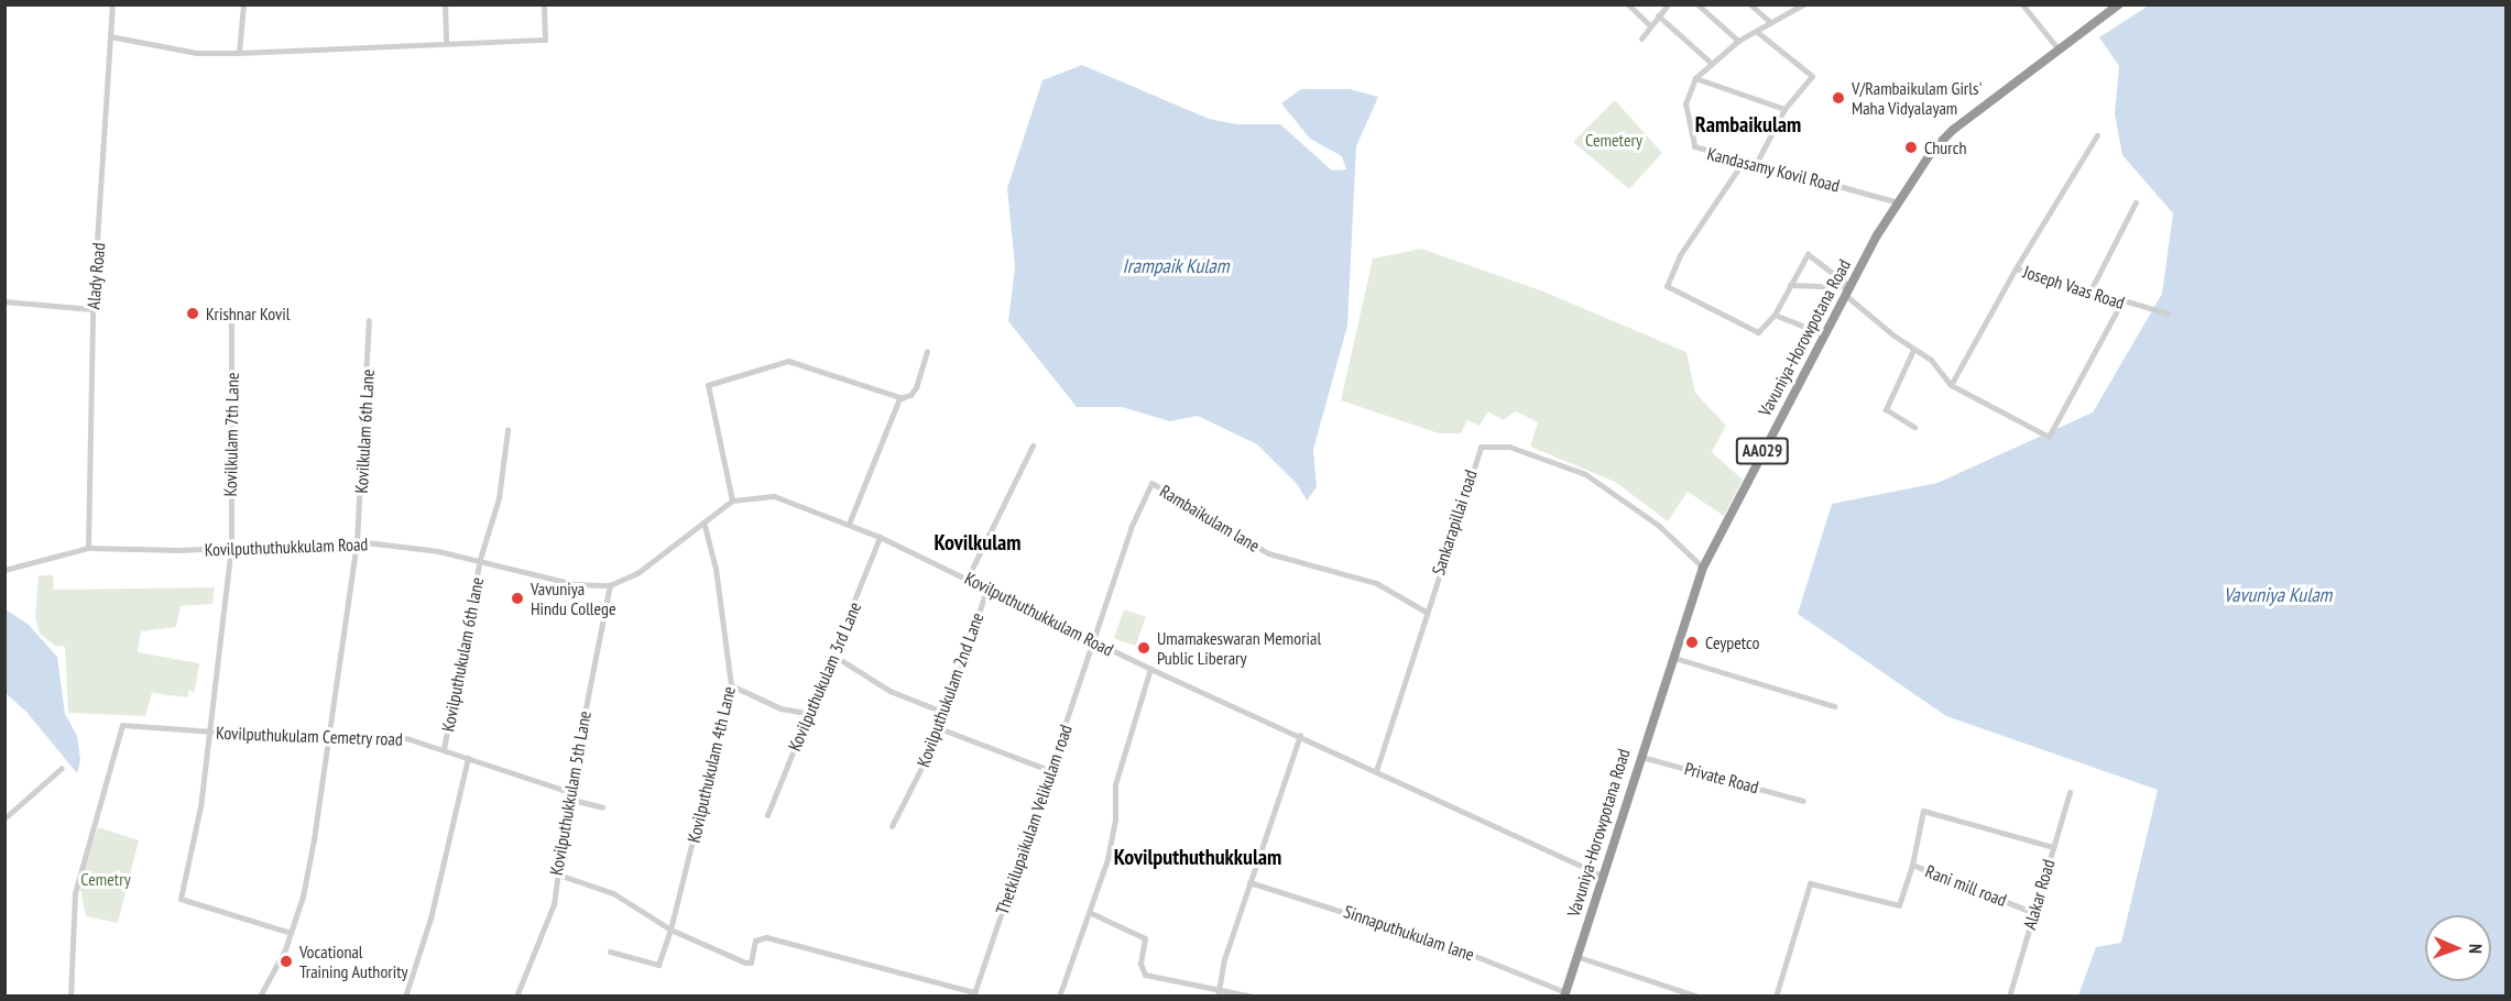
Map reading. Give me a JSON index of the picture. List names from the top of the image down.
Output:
{
  "streets": {
    "highway": ["Vavuniya-Horowpotana Road", "AA029"],
    "street": [
      "Kandasamy Kovil Road",
      "Alady Road",
      "Joseph Vaas Road",
      "Kovilkulam 6th Lane",
      "Kovilkulam 7th Lane",
      "Rambaikulam lane",
      "Sankarapillai road",
      "Kovilputhuthukkulam Road",
      "Kovilputhukulam 6th lane",
      "Kovilputhukulam 3rd Lane",
      "Kovilputhukulam 2nd Lane",
      "Kovilputhukulam Cemetry road",
      "Kovilputhukulam 4th Lane",
      "Private Road",
      "Kovilputhukkulam 5th Lane",
      "Thetkilupaikulam Velikulam road",
      "Rani mill road",
      "Alakar Road",
      "Sinnaputhukulam lane"
    ]
  },
  "crossings": [
    ["Kandasamy Kovil Road", "Vavuniya-Horowpotana Road"],
    ["Alady Road", "Kovilputhuthukkulam Road"],
    ["Vavuniya-Horowpotana Road", "Sankarapillai road"],
    ["Vavuniya-Horowpotana Road", "Kovilputhuthukkulam Road"],
    ["Vavuniya-Horowpotana Road", "Private Road"],
    ["Vavuniya-Horowpotana Road", "Sinnaputhukulam lane"],
    ["Kovilkulam 6th Lane", "Kovilkulam 7th Lane"],
    ["Kovilkulam 6th Lane", "Kovilputhuthukkulam Road"],
    ["Kovilkulam 6th Lane", "Kovilputhukulam Cemetry road"],
    ["Kovilkulam 7th Lane", "Kovilputhuthukkulam Road"],
    ["Kovilkulam 7th Lane", "Kovilputhukulam Cemetry road"],
    ["Rambaikulam lane", "Sankarapillai road"],
    ["Rambaikulam lane", "Kovilputhuthukkulam Road"],
    ["Rambaikulam lane", "Thetkilupaikulam Velikulam road"],
    ["Sankarapillai road", "Kovilputhuthukkulam Road"],
    ["Kovilputhuthukkulam Road", "Kovilputhukulam 6th lane"],
    ["Kovilputhuthukkulam Road", "Kovilputhukulam 3rd Lane"],
    ["Kovilputhuthukkulam Road", "Kovilputhukulam 2nd Lane"],
    ["Kovilputhuthukkulam Road", "Kovilputhukulam 4th Lane"],
    ["Kovilputhuthukkulam Road", "Kovilputhukkulam 5th Lane"],
    ["Kovilputhuthukkulam Road", "Thetkilupaikulam Velikulam road"],
    ["Kovilputhukulam 6th lane", "Kovilputhukulam Cemetry road"],
    ["Kovilputhukulam Cemetry road", "Kovilputhukkulam 5th Lane"],
    ["Rani mill road", "Alakar Road"]
  ],
  "districts": ["Rambaikulam", "Kovilkulam", "Kovilputhuthukkulam"],
  "water": ["Irampaik Kulam", "Vavuniya Kulam"],
  "parks": ["Cemetery", "Cemetry"],
  "places": [
    "V/Rambaikulam Girls' Maha Vidyalayam",
    "Church",
    "Krishnar Kovil",
    "Vavuniya Hindu College",
    "Ceypetco",
    "Umamakeswaran Memorial Public Liberary",
    "Vocational Training Authority"
  ],
  "north": "right"
}
